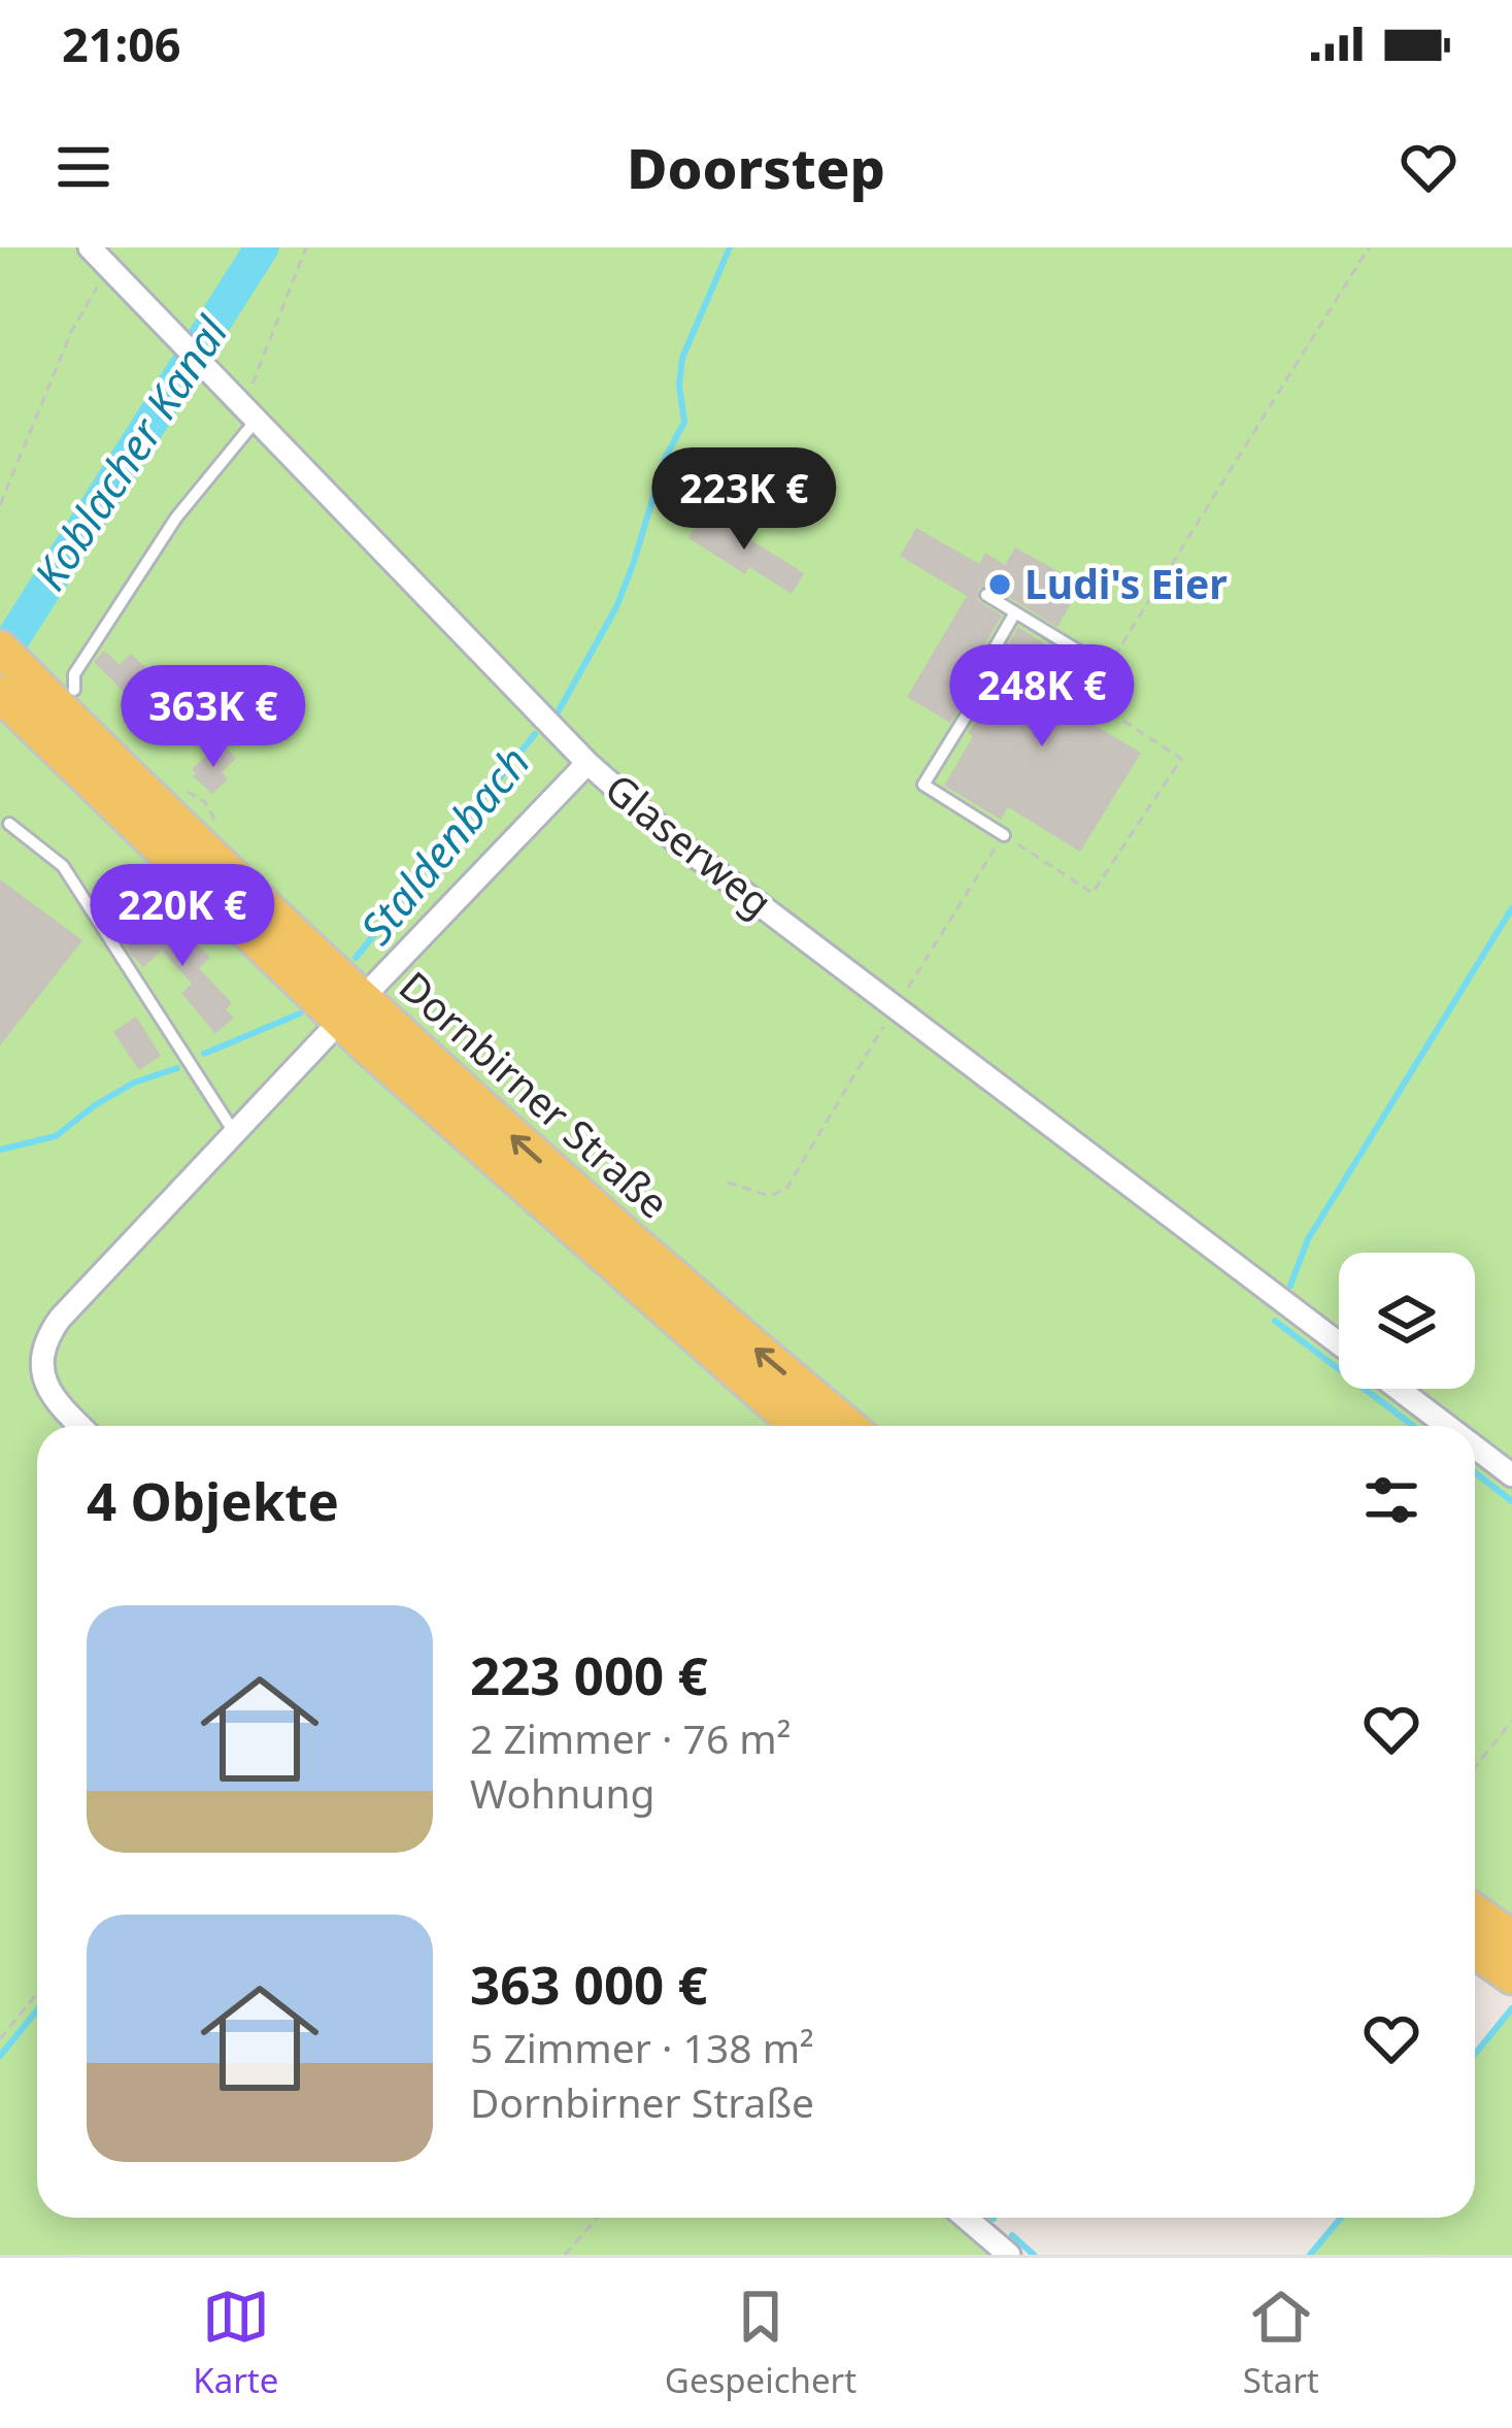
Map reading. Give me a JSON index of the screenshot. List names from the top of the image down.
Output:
{
  "streets": {
    "main road": ["Dornbirner Straße"],
    "street": ["Glaserweg"]
  },
  "water": ["Koblacher Kanal", "Staldenbach"],
  "places": ["Ludi's Eier"],
  "page": {
    "status": "21:06",
    "header": "Doorstep",
    "price": [
      "223K €",
      "248K €",
      "363K €",
      "220K €"
    ],
    "heading": "4 Objekte",
    "list": [
      {
        "name": "223 000 €",
        "note": "2 Zimmer · 76 m² · Wohnung"
      },
      {
        "name": "363 000 €",
        "note": "5 Zimmer · 138 m² · Dornbirner Straße"
      }
    ],
    "tabs": ["Karte", "Gespeichert", "Start"]
  }
}
